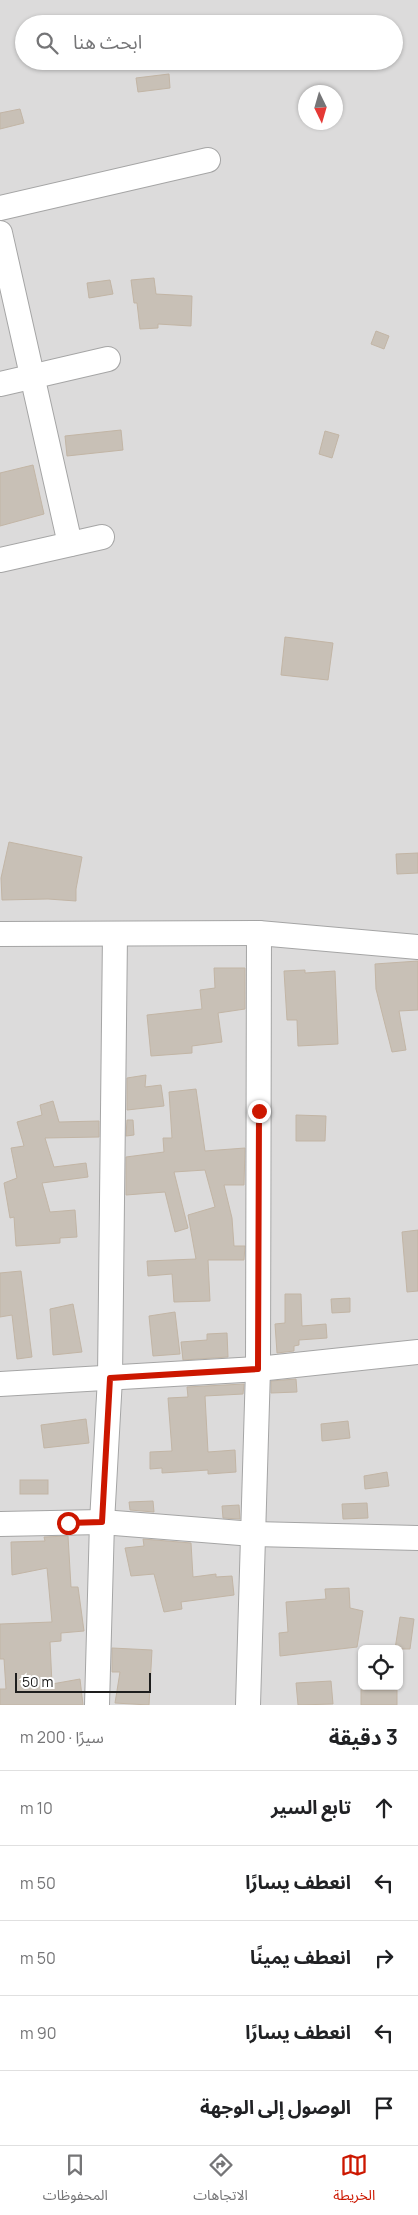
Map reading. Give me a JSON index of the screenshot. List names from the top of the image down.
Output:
{
  "scale_bar": "50 m",
  "north": "bottom",
  "page": {
    "search": "ابحث هنا",
    "scale": "50 m",
    "heading": ["3 دقيقة", "سيرًا · 200 m"],
    "list": [
      ["تابع السير", "10 m"],
      ["انعطف يسارًا", "50 m"],
      ["انعطف يمينًا", "50 m"],
      ["انعطف يسارًا", "90 m"],
      "الوصول إلى الوجهة"
    ],
    "nav": ["الخريطة", "الاتجاهات", "المحفوظات"]
  }
}
